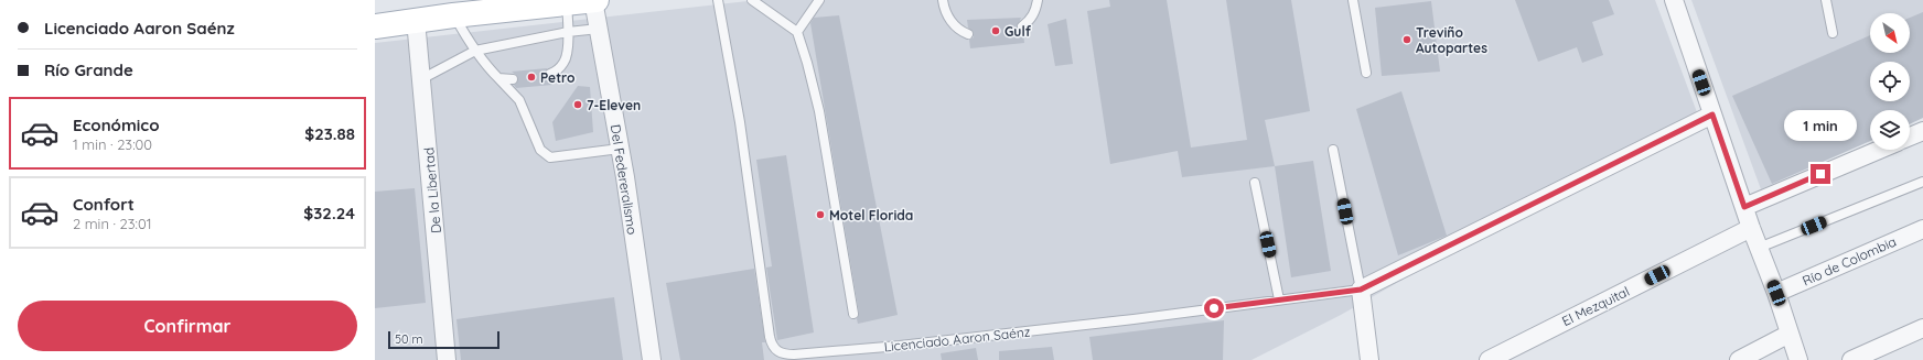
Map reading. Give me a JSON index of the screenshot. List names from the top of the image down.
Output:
{
  "streets": {
    "street": [
      "Del Federeralismo",
      "De la Libertad",
      "Río de Colombia",
      "El Mezquital"
    ],
    "lane": ["Licenciado Aaron Saénz"]
  },
  "places": [
    "Gulf",
    "Treviño Autopartes",
    "Petro",
    "7-Eleven",
    "Motel Florida"
  ],
  "scale_bar": "50 m",
  "north": "bottom right",
  "page": {
    "banner": ["Licenciado Aaron Saénz", "Río Grande"],
    "list": [
      {
        "name": "Económico",
        "note": "1 min · 23:00",
        "value": "$23.88"
      },
      {
        "name": "Confort",
        "note": "2 min · 23:01",
        "value": "$32.24"
      }
    ],
    "bubble": "1 min",
    "buttons": "Confirmar",
    "scale": "50 m"
  }
}
